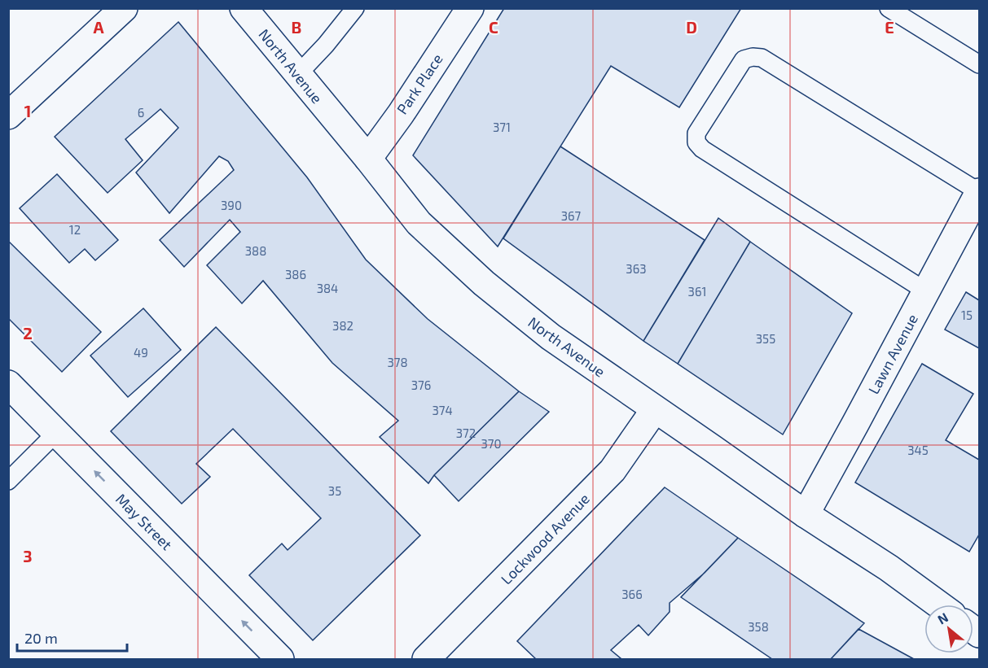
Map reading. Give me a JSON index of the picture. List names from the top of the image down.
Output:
{
  "streets": {
    "street": [
      "North Avenue",
      "Park Place",
      "Lawn Avenue",
      "May Street",
      "Lockwood Avenue"
    ]
  },
  "crossings": [
    ["North Avenue", "Park Place"],
    ["North Avenue", "Lawn Avenue"],
    ["North Avenue", "Lockwood Avenue"]
  ],
  "one_way": ["May Street"],
  "house_numbers": [
    "6",
    "371",
    "390",
    "367",
    "12",
    "388",
    "363",
    "386",
    "384",
    "361",
    "15",
    "382",
    "355",
    "49",
    "378",
    "376",
    "374",
    "372",
    "370",
    "345",
    "35",
    "366",
    "358"
  ],
  "scale_bar": "20 m",
  "north": "top left",
  "grid": {
    "columns": [
      "A",
      "B",
      "C",
      "D",
      "E"
    ],
    "rows": ["1", "2", "3"]
  }
}
